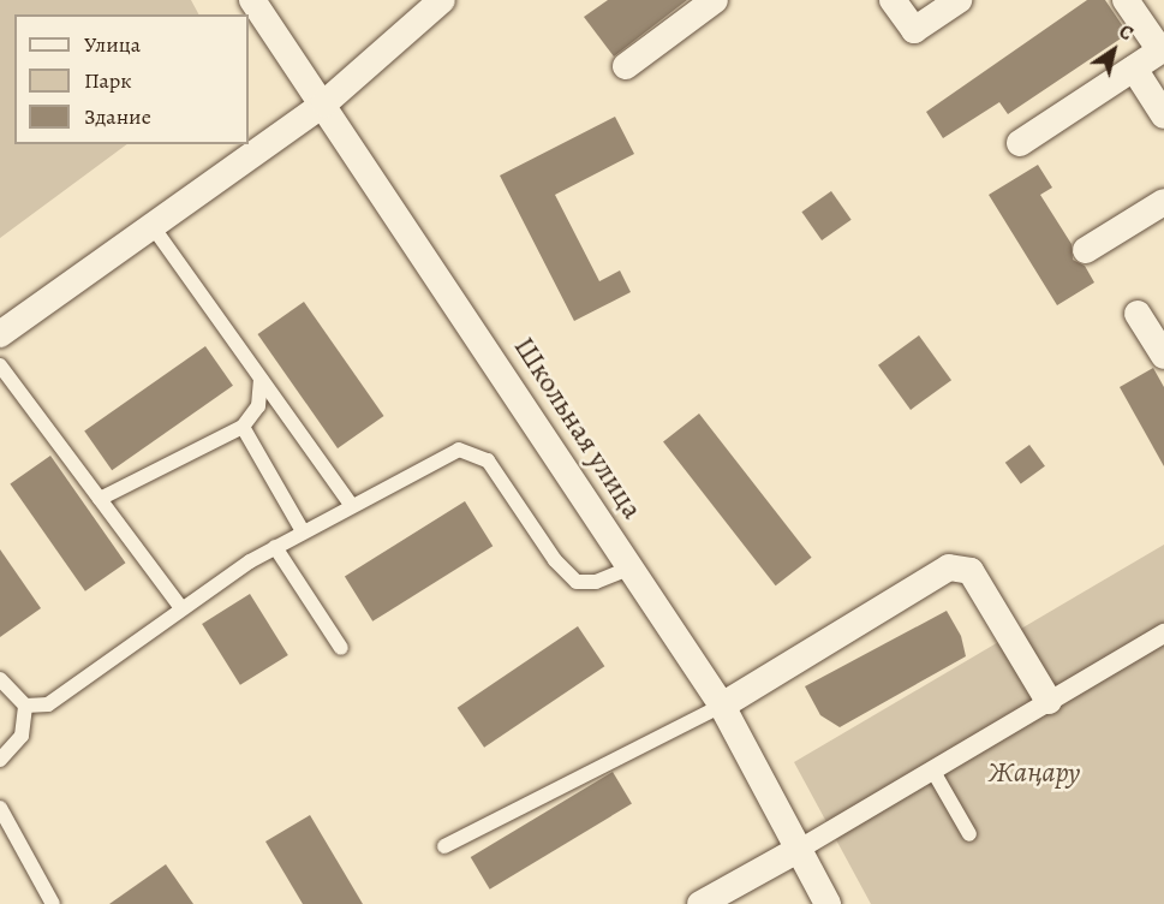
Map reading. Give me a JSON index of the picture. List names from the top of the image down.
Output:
{
  "streets": {
    "street": ["Школьная улица"]
  },
  "parks": ["Жаңару"],
  "legend": ["Улица", "Парк", "Здание"],
  "north": "top right"
}
